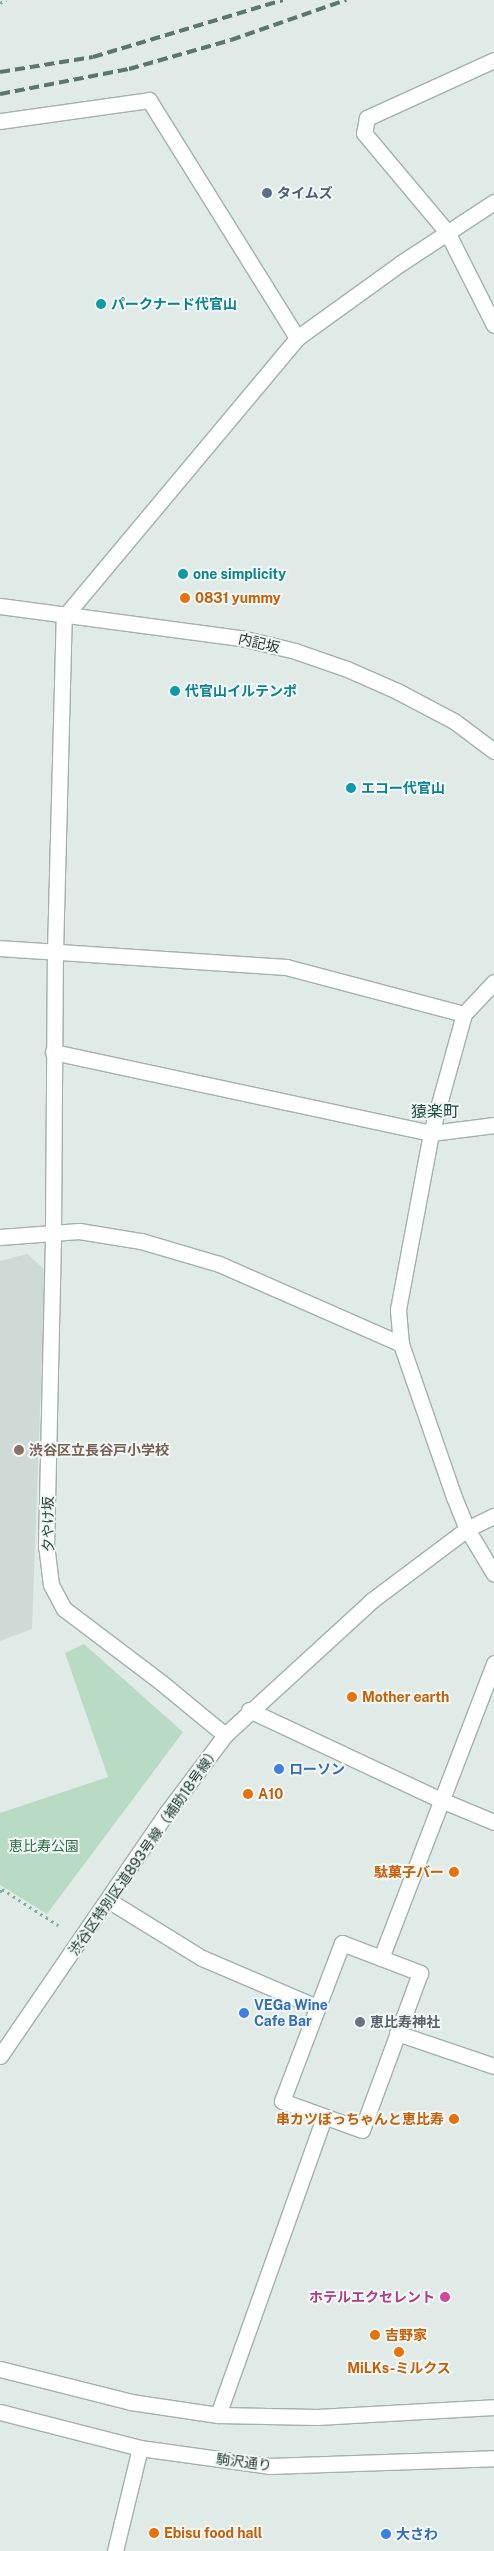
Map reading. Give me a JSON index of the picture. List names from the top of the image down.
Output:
{
  "streets": {
    "street": [
      "内記坂",
      "夕やけ坂",
      "渋谷区特別区道893号線（補助18号線）",
      "駒沢通り"
    ]
  },
  "crossings": [
    ["内記坂", "夕やけ坂"],
    ["夕やけ坂", "渋谷区特別区道893号線（補助18号線）"]
  ],
  "districts": ["猿楽町"],
  "parks": ["恵比寿公園"],
  "places": [
    "タイムズ",
    "パークナード代官山",
    "one simplicity",
    "0831 yummy",
    "代官山イルテンポ",
    "エコー代官山",
    "渋谷区立長谷戸小学校",
    "Mother earth",
    "ローソン",
    "A10",
    "駄菓子バー",
    "VEGa Wine Cafe Bar",
    "恵比寿神社",
    "串カツぼっちゃんと恵比寿",
    "ホテルエクセレント",
    "吉野家",
    "MiLKs-ミルクス",
    "Ebisu food hall",
    "大さわ"
  ]
}
